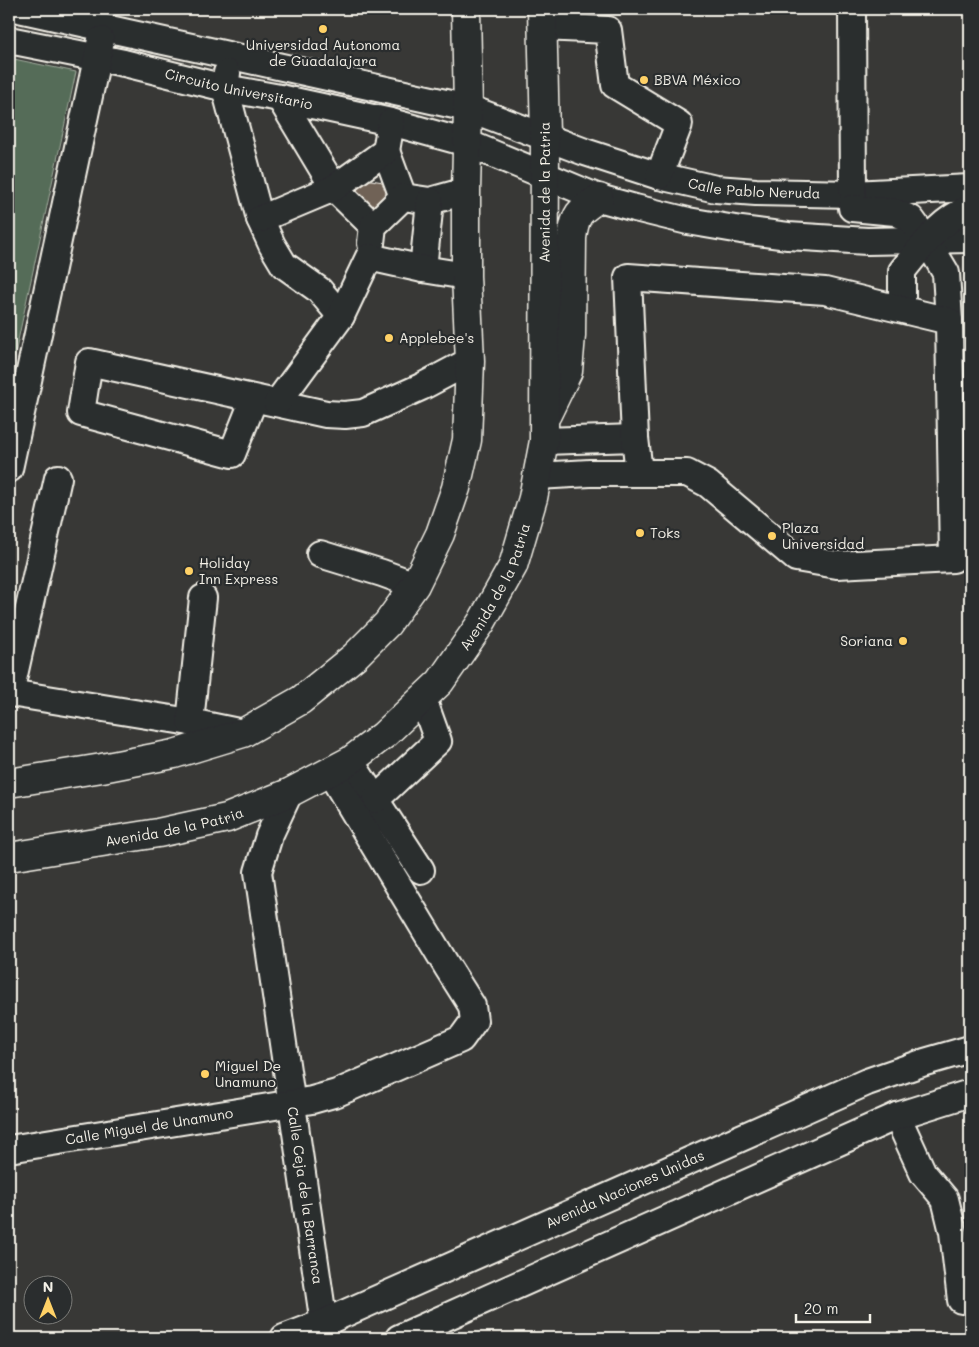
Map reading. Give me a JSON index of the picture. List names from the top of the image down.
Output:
{
  "streets": {
    "main road": ["Avenida de la Patria"],
    "street": [
      "Circuito Universitario",
      "Calle Pablo Neruda",
      "Calle Miguel de Unamuno",
      "Avenida Naciones Unidas",
      "Calle Ceja de la Barranca"
    ]
  },
  "crossings": [
    ["Circuito Universitario", "Avenida de la Patria"],
    ["Calle Pablo Neruda", "Avenida de la Patria"],
    ["Avenida de la Patria", "Calle Miguel de Unamuno"],
    ["Avenida de la Patria", "Calle Ceja de la Barranca"],
    ["Calle Miguel de Unamuno", "Calle Ceja de la Barranca"],
    ["Avenida Naciones Unidas", "Calle Ceja de la Barranca"]
  ],
  "places": [
    "Universidad Autonoma de Guadalajara",
    "BBVA México",
    "Applebee's",
    "Toks",
    "Plaza Universidad",
    "Holiday Inn Express",
    "Soriana",
    "Miguel De Unamuno"
  ],
  "scale_bar": "20 m",
  "north": "top"
}
